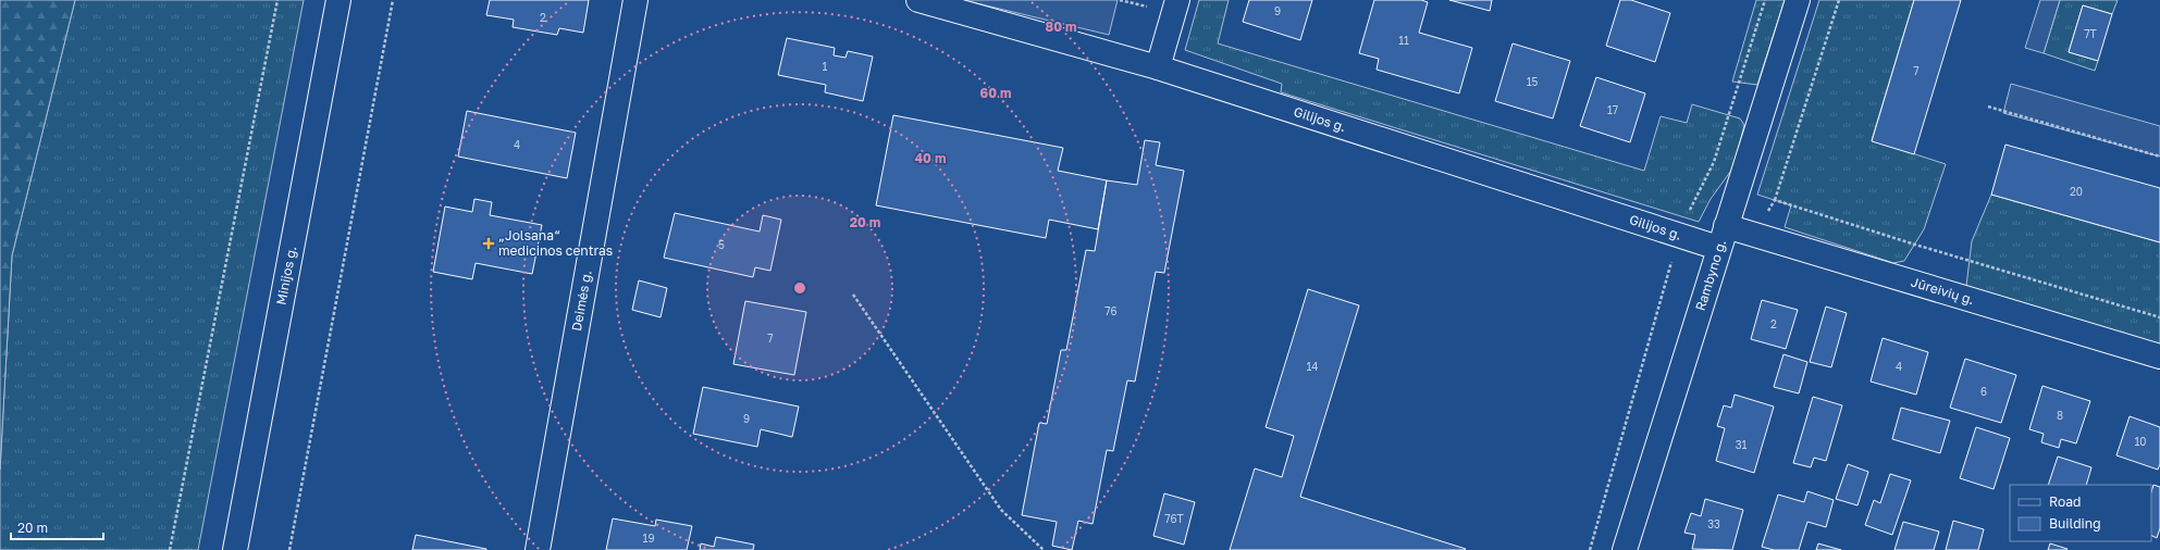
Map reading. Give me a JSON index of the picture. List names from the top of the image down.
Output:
{
  "streets": {
    "street": [
      "Gilijos g.",
      "Minijos g.",
      "Rambyno g.",
      "Jūreivių g.",
      "Deimės g."
    ]
  },
  "crossings": [
    ["Gilijos g.", "Rambyno g."],
    ["Rambyno g.", "Jūreivių g."]
  ],
  "places": {
    "health": ["„Jolsana“ medicinos centras"]
  },
  "house_numbers": [
    "9",
    "2",
    "7T",
    "11",
    "1",
    "7",
    "15",
    "17",
    "4",
    "20",
    "5",
    "76",
    "2",
    "7",
    "14",
    "4",
    "6",
    "8",
    "9",
    "10",
    "31",
    "76T",
    "33",
    "19"
  ],
  "legend": ["Road", "Building"],
  "scale_bar": "20 m",
  "rings": [
    "80 m",
    "60 m",
    "40 m",
    "20 m"
  ]
}
